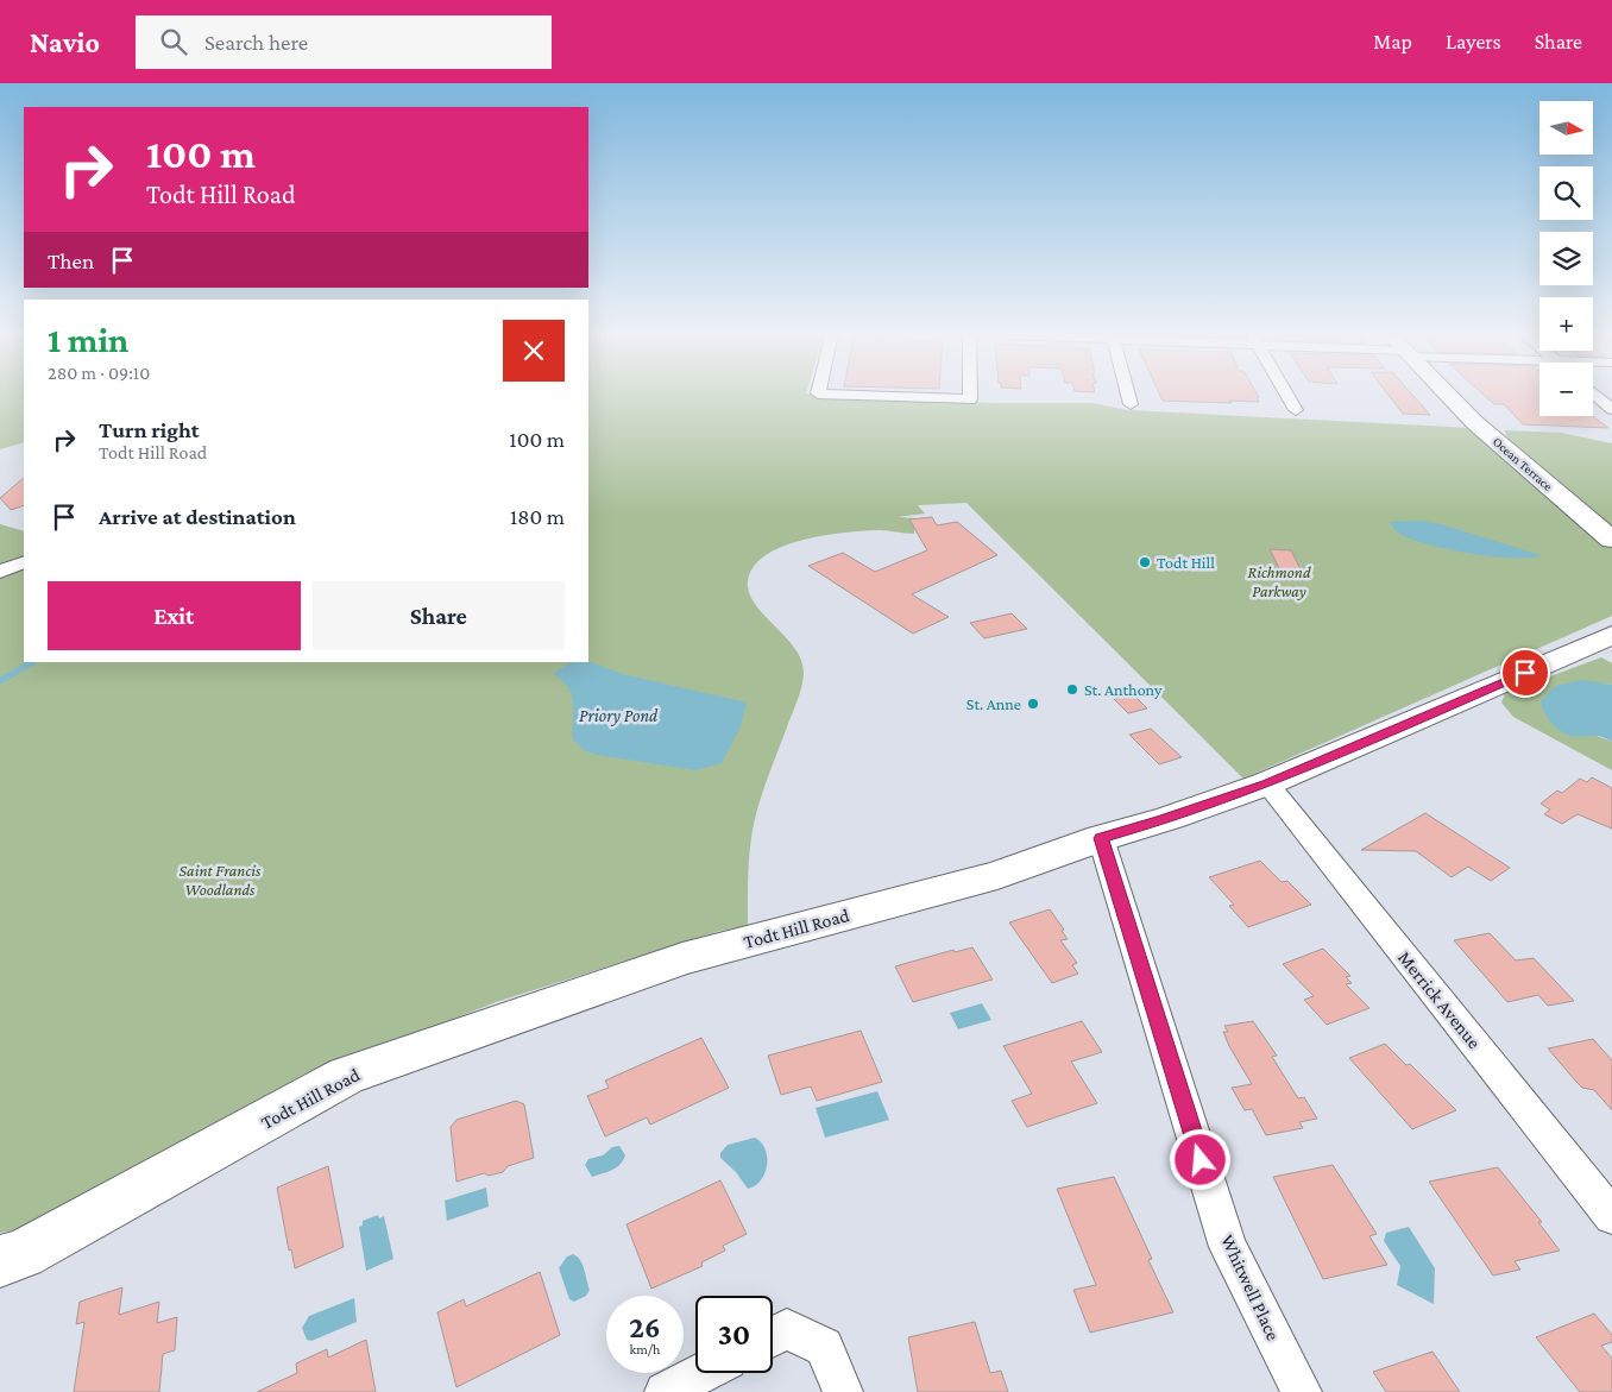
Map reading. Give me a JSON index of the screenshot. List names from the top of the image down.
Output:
{
  "streets": {
    "street": [
      "Ocean Terrace",
      "Todt Hill Road",
      "Merrick Avenue",
      "Whitwell Place"
    ]
  },
  "crossings": [
    ["Todt Hill Road", "Merrick Avenue"],
    ["Todt Hill Road", "Whitwell Place"]
  ],
  "water": ["Priory Pond"],
  "parks": ["Richmond Parkway", "Saint Francis Woodlands"],
  "places": ["Todt Hill", "St. Anthony", "St. Anne"],
  "north": "right",
  "page": {
    "header": "Navio",
    "search": "Search here",
    "nav": ["Map", "Layers", "Share"],
    "map_buttons": ["+", "−"],
    "turn": ["100 m", "Todt Hill Road"],
    "then": "Then",
    "heading": ["1 min", "280 m · 09:10"],
    "list": [
      {
        "name": "Turn right",
        "note": "Todt Hill Road",
        "value": "100 m"
      },
      {
        "name": "Arrive at destination",
        "value": "180 m"
      }
    ],
    "buttons": ["Exit", "Share"],
    "speed": "26 km/h",
    "limit": "30"
  }
}
